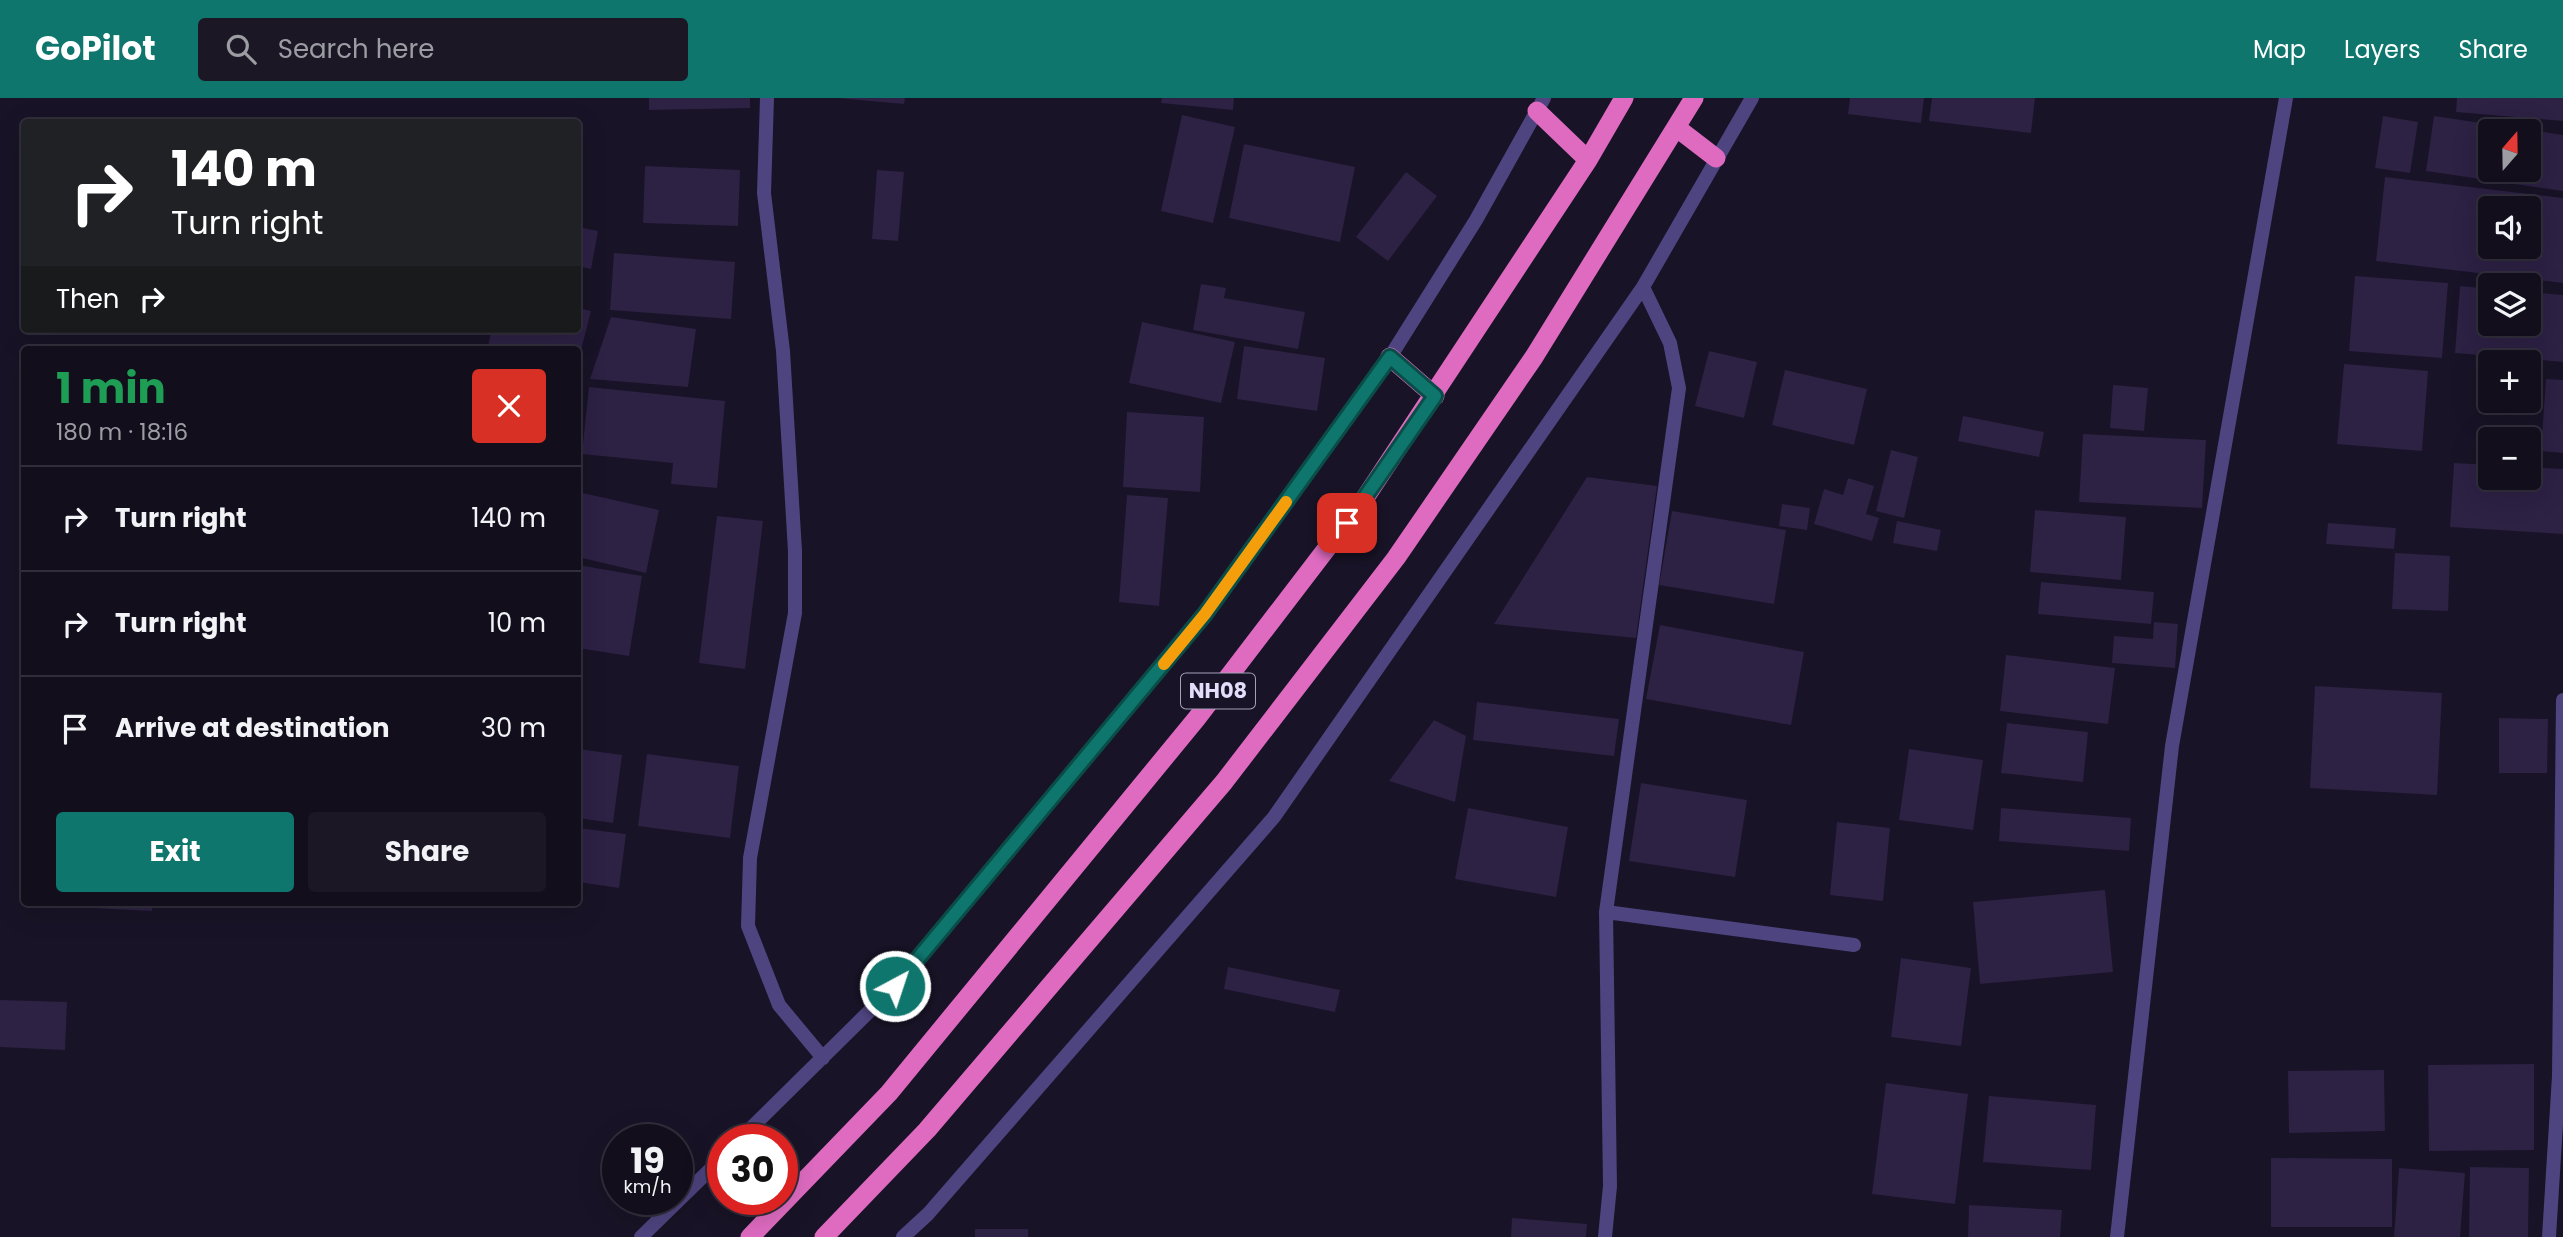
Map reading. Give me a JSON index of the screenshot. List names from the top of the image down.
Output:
{
  "streets": {
    "highway": ["NH08"]
  },
  "north": "top",
  "page": {
    "header": "GoPilot",
    "search": "Search here",
    "nav": ["Map", "Layers", "Share"],
    "map_buttons": ["+", "−"],
    "turn": ["140 m", "Turn right"],
    "then": "Then",
    "heading": ["1 min", "180 m · 18:16"],
    "list": [
      {
        "name": "Turn right",
        "value": "140 m"
      },
      {
        "name": "Turn right",
        "value": "10 m"
      },
      {
        "name": "Arrive at destination",
        "value": "30 m"
      }
    ],
    "buttons": ["Exit", "Share"],
    "speed": "19 km/h",
    "limit": "30"
  }
}
